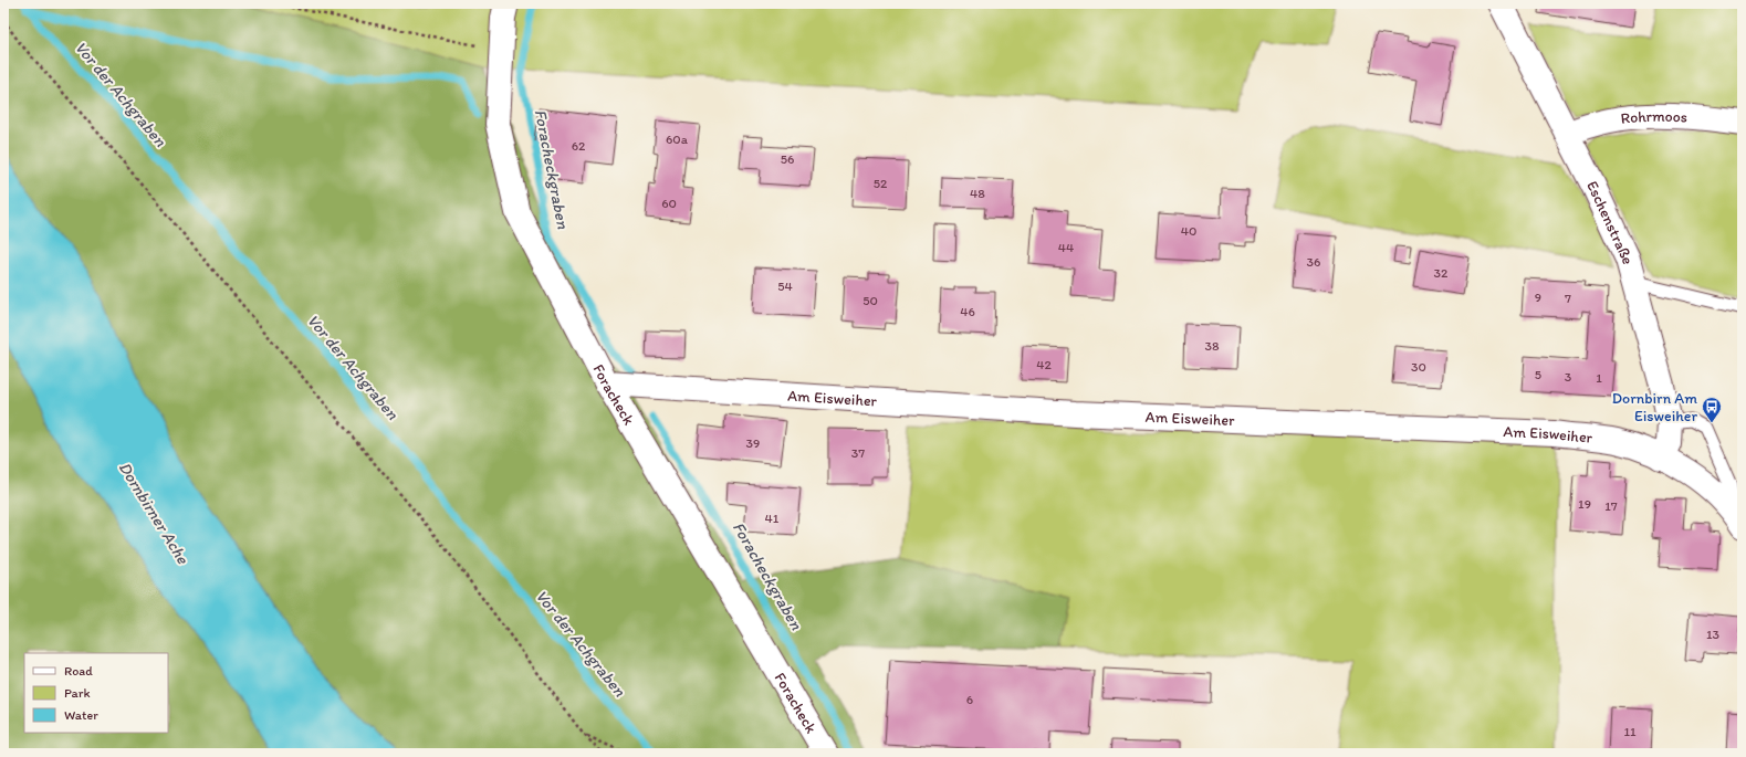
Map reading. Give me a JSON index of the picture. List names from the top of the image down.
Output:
{
  "streets": {
    "street": [
      "Rohrmoos",
      "Eschenstraße",
      "Foracheck",
      "Am Eisweiher"
    ]
  },
  "crossings": [
    ["Rohrmoos", "Eschenstraße"],
    ["Eschenstraße", "Am Eisweiher"],
    ["Foracheck", "Am Eisweiher"]
  ],
  "water": ["Vor der Achgraben", "Foracheckgraben", "Dornbirner Ache"],
  "places": {
    "bus stop": ["Dornbirn Am Eisweiher"]
  },
  "house_numbers": [
    "60a",
    "62",
    "56",
    "52",
    "48",
    "60",
    "40",
    "44",
    "36",
    "32",
    "54",
    "9",
    "7",
    "50",
    "46",
    "38",
    "42",
    "30",
    "5",
    "3",
    "1",
    "39",
    "37",
    "19",
    "17",
    "41",
    "13",
    "6",
    "11"
  ],
  "legend": ["Road", "Park", "Water"]
}
